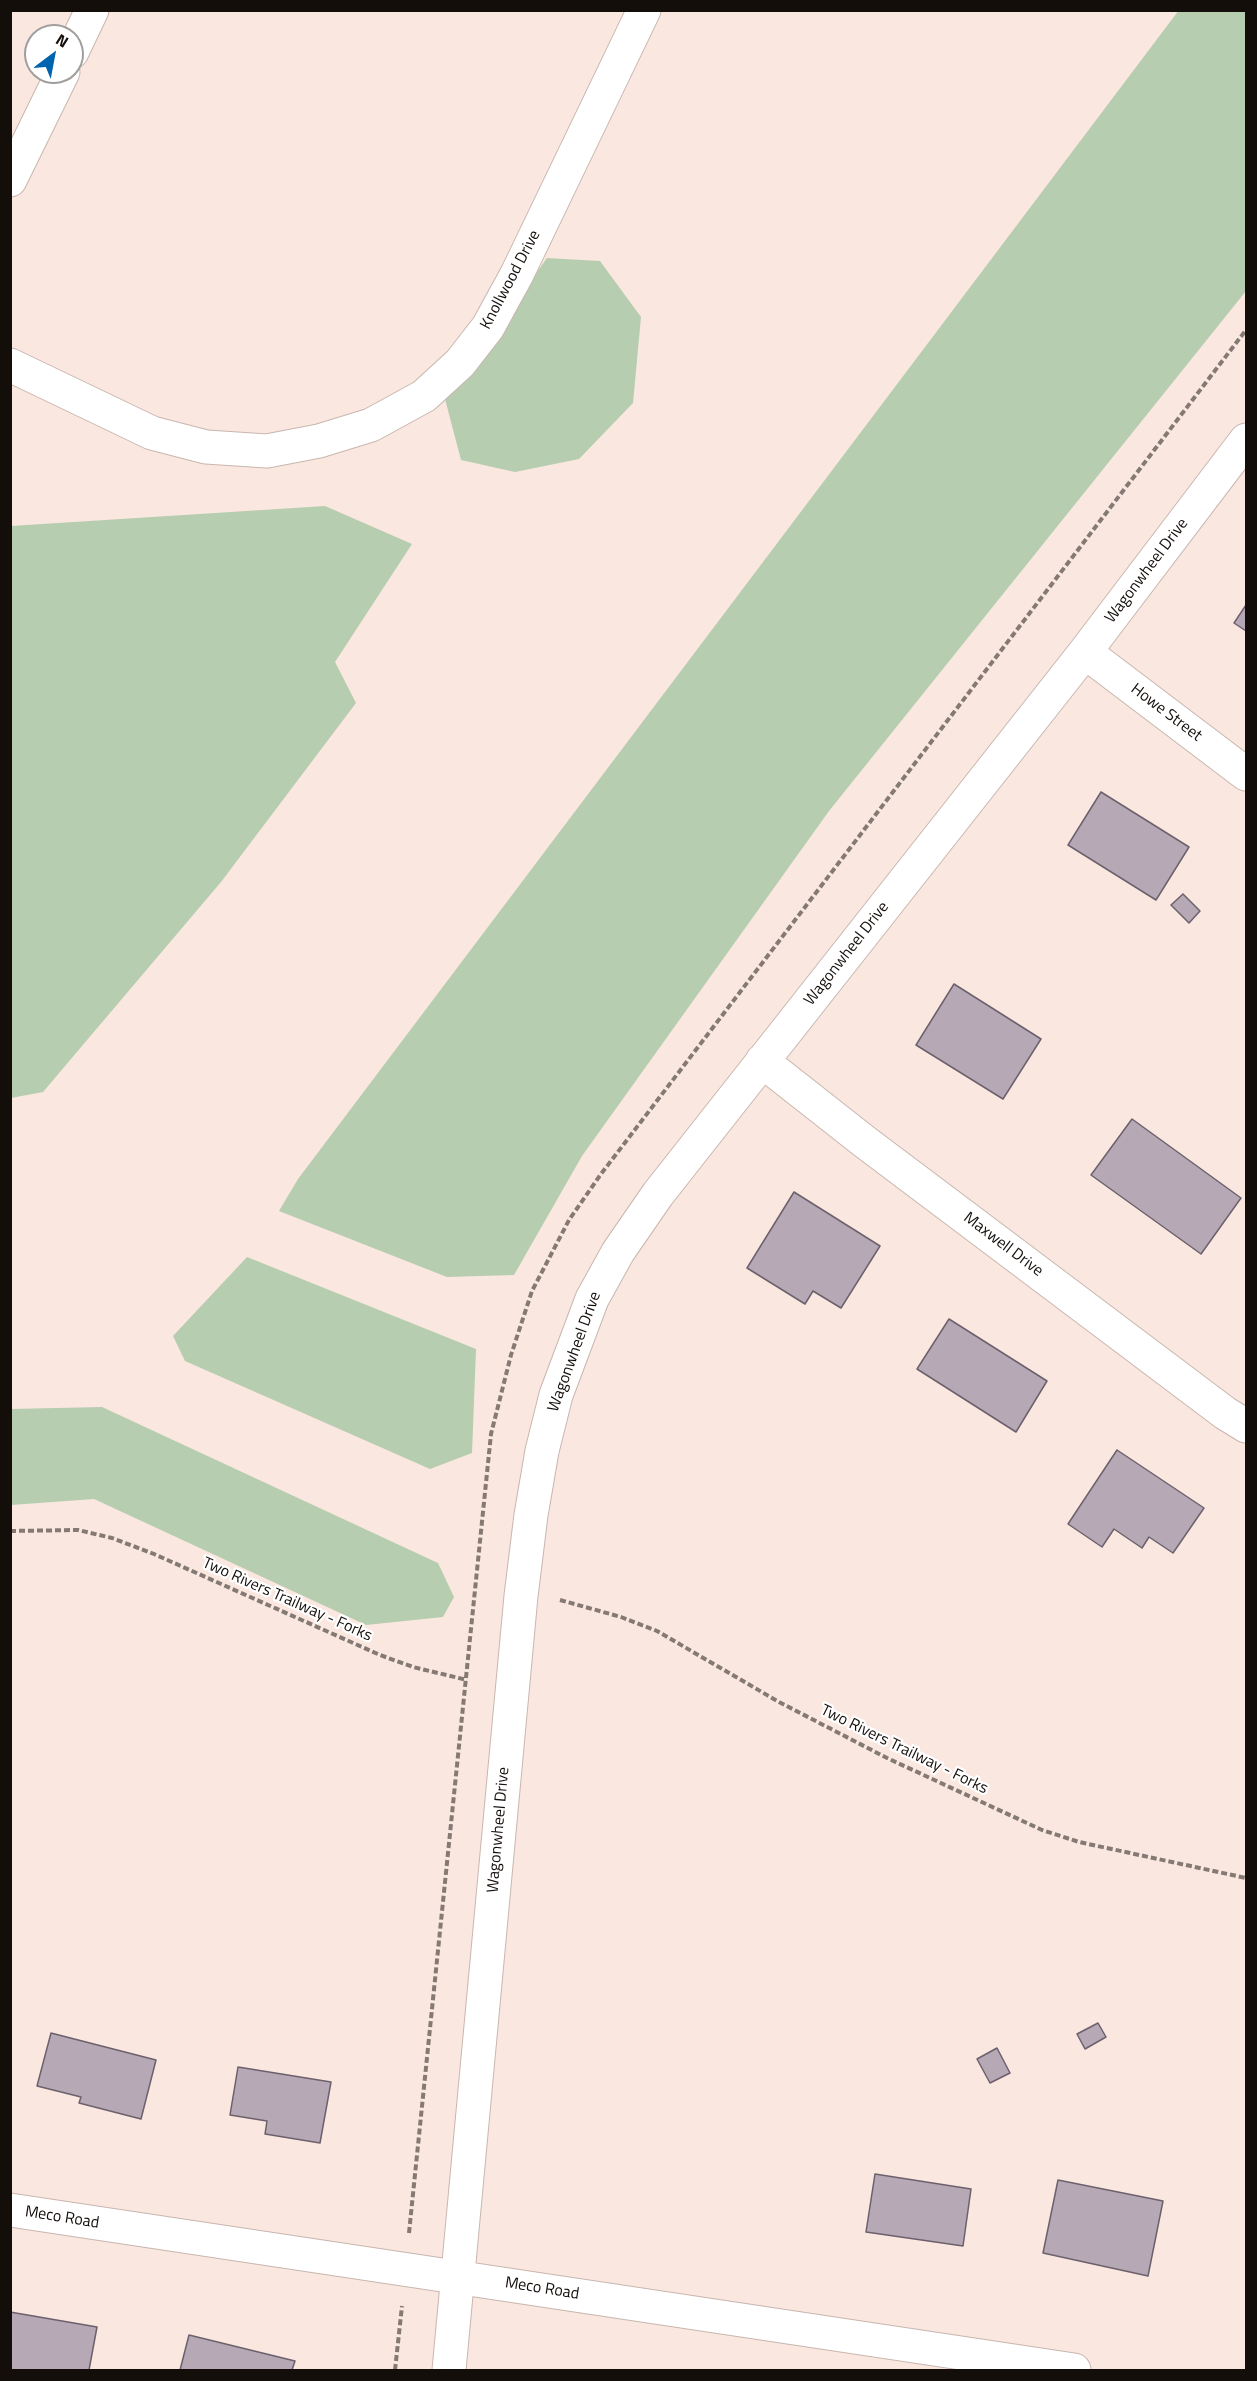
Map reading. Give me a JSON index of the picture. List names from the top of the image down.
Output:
{
  "streets": {
    "street": [
      "Knollwood Drive",
      "Wagonwheel Drive",
      "Howe Street",
      "Maxwell Drive",
      "Meco Road"
    ],
    "path": ["Two Rivers Trailway - Forks"]
  },
  "crossings": [
    ["Wagonwheel Drive", "Howe Street"],
    ["Wagonwheel Drive", "Maxwell Drive"],
    ["Wagonwheel Drive", "Meco Road"]
  ],
  "north": "top right"
}
